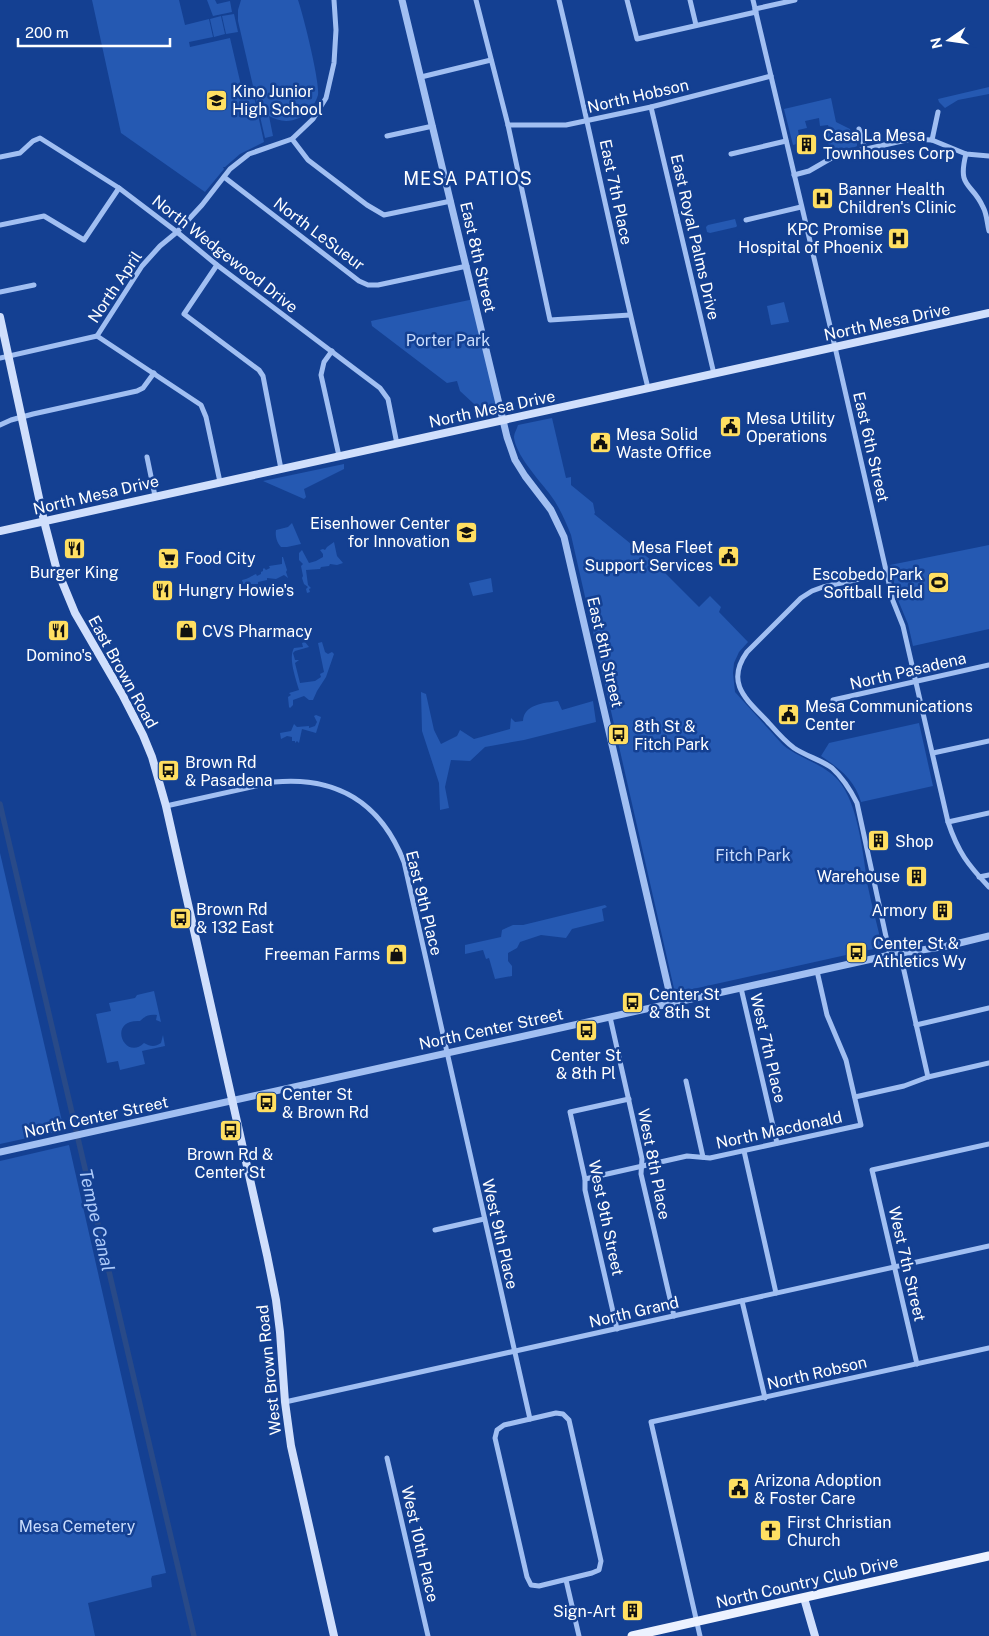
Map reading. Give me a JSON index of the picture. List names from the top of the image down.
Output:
{
  "streets": {
    "main road": [
      "North Mesa Drive",
      "East Brown Road",
      "West Brown Road",
      "North Country Club Drive"
    ],
    "street": [
      "North Hobson",
      "East 7th Place",
      "North LeSueur",
      "East Royal Palms Drive",
      "North Wedgewood Drive",
      "East 8th Street",
      "North April",
      "East 6th Street",
      "North Pasadena",
      "East 9th Place",
      "North Center Street",
      "West 7th Place",
      "North Macdonald",
      "West 8th Place",
      "West 9th Street",
      "West 9th Place",
      "West 7th Street",
      "North Grand",
      "North Robson",
      "West 10th Place"
    ]
  },
  "crossings": [
    ["North Hobson", "East 7th Place"],
    ["North Hobson", "East Royal Palms Drive"],
    ["North Hobson", "East 6th Street"],
    ["East 7th Place", "North Mesa Drive"],
    ["North LeSueur", "East 8th Street"],
    ["North LeSueur", "North April"],
    ["East Royal Palms Drive", "North Mesa Drive"],
    ["North Wedgewood Drive", "North April"],
    ["North Wedgewood Drive", "North Mesa Drive"],
    ["East 8th Street", "North Mesa Drive"],
    ["East 8th Street", "North Center Street"],
    ["North April", "East Brown Road"],
    ["North Mesa Drive", "East 6th Street"],
    ["North Mesa Drive", "East Brown Road"],
    ["East 6th Street", "North Pasadena"],
    ["East Brown Road", "East 9th Place"],
    ["East Brown Road", "North Center Street"],
    ["East Brown Road", "West Brown Road"],
    ["East 9th Place", "North Center Street"],
    ["East 9th Place", "West 9th Place"],
    ["North Center Street", "West 7th Place"],
    ["North Center Street", "West 8th Place"],
    ["North Center Street", "West 9th Place"],
    ["North Center Street", "West Brown Road"],
    ["West 7th Place", "North Macdonald"],
    ["North Macdonald", "West 8th Place"],
    ["North Macdonald", "West 9th Street"],
    ["West 8th Place", "West 9th Street"],
    ["West 8th Place", "North Grand"],
    ["West 9th Street", "North Grand"],
    ["West 9th Place", "North Grand"],
    ["West 7th Street", "North Grand"],
    ["West 7th Street", "North Robson"],
    ["North Grand", "West Brown Road"],
    ["North Robson", "North Country Club Drive"]
  ],
  "districts": ["MESA PATIOS"],
  "water": ["Tempe Canal"],
  "parks": ["Porter Park", "Fitch Park", "Mesa Cemetery"],
  "places": {
    "school or university": ["Kino Junior High School", "Eisenhower Center for Innovation"],
    "building": [
      "Casa La Mesa Townhouses Corp",
      "Shop",
      "Warehouse",
      "Armory",
      "Sign-Art"
    ],
    "hospital": ["Banner Health Children's Clinic", "KPC Promise Hospital of Phoenix"],
    "public building": [
      "Mesa Utility Operations",
      "Mesa Solid Waste Office",
      "Mesa Fleet Support Services",
      "Mesa Communications Center",
      "Arizona Adoption & Foster Care"
    ],
    "restaurant": ["Burger King", "Hungry Howie's", "Domino's"],
    "supermarket": ["Food City"],
    "sports": ["Escobedo Park Softball Field"],
    "shop": ["CVS Pharmacy", "Freeman Farms"],
    "bus stop": [
      "8th St & Fitch Park",
      "Brown Rd & Pasadena",
      "Brown Rd & 132 East",
      "Center St & Athletics Wy",
      "Center St & 8th St",
      "Center St & 8th Pl",
      "Center St & Brown Rd",
      "Brown Rd & Center St"
    ],
    "church": ["First Christian Church"]
  },
  "scale_bar": "200 m",
  "north": "left"
}
